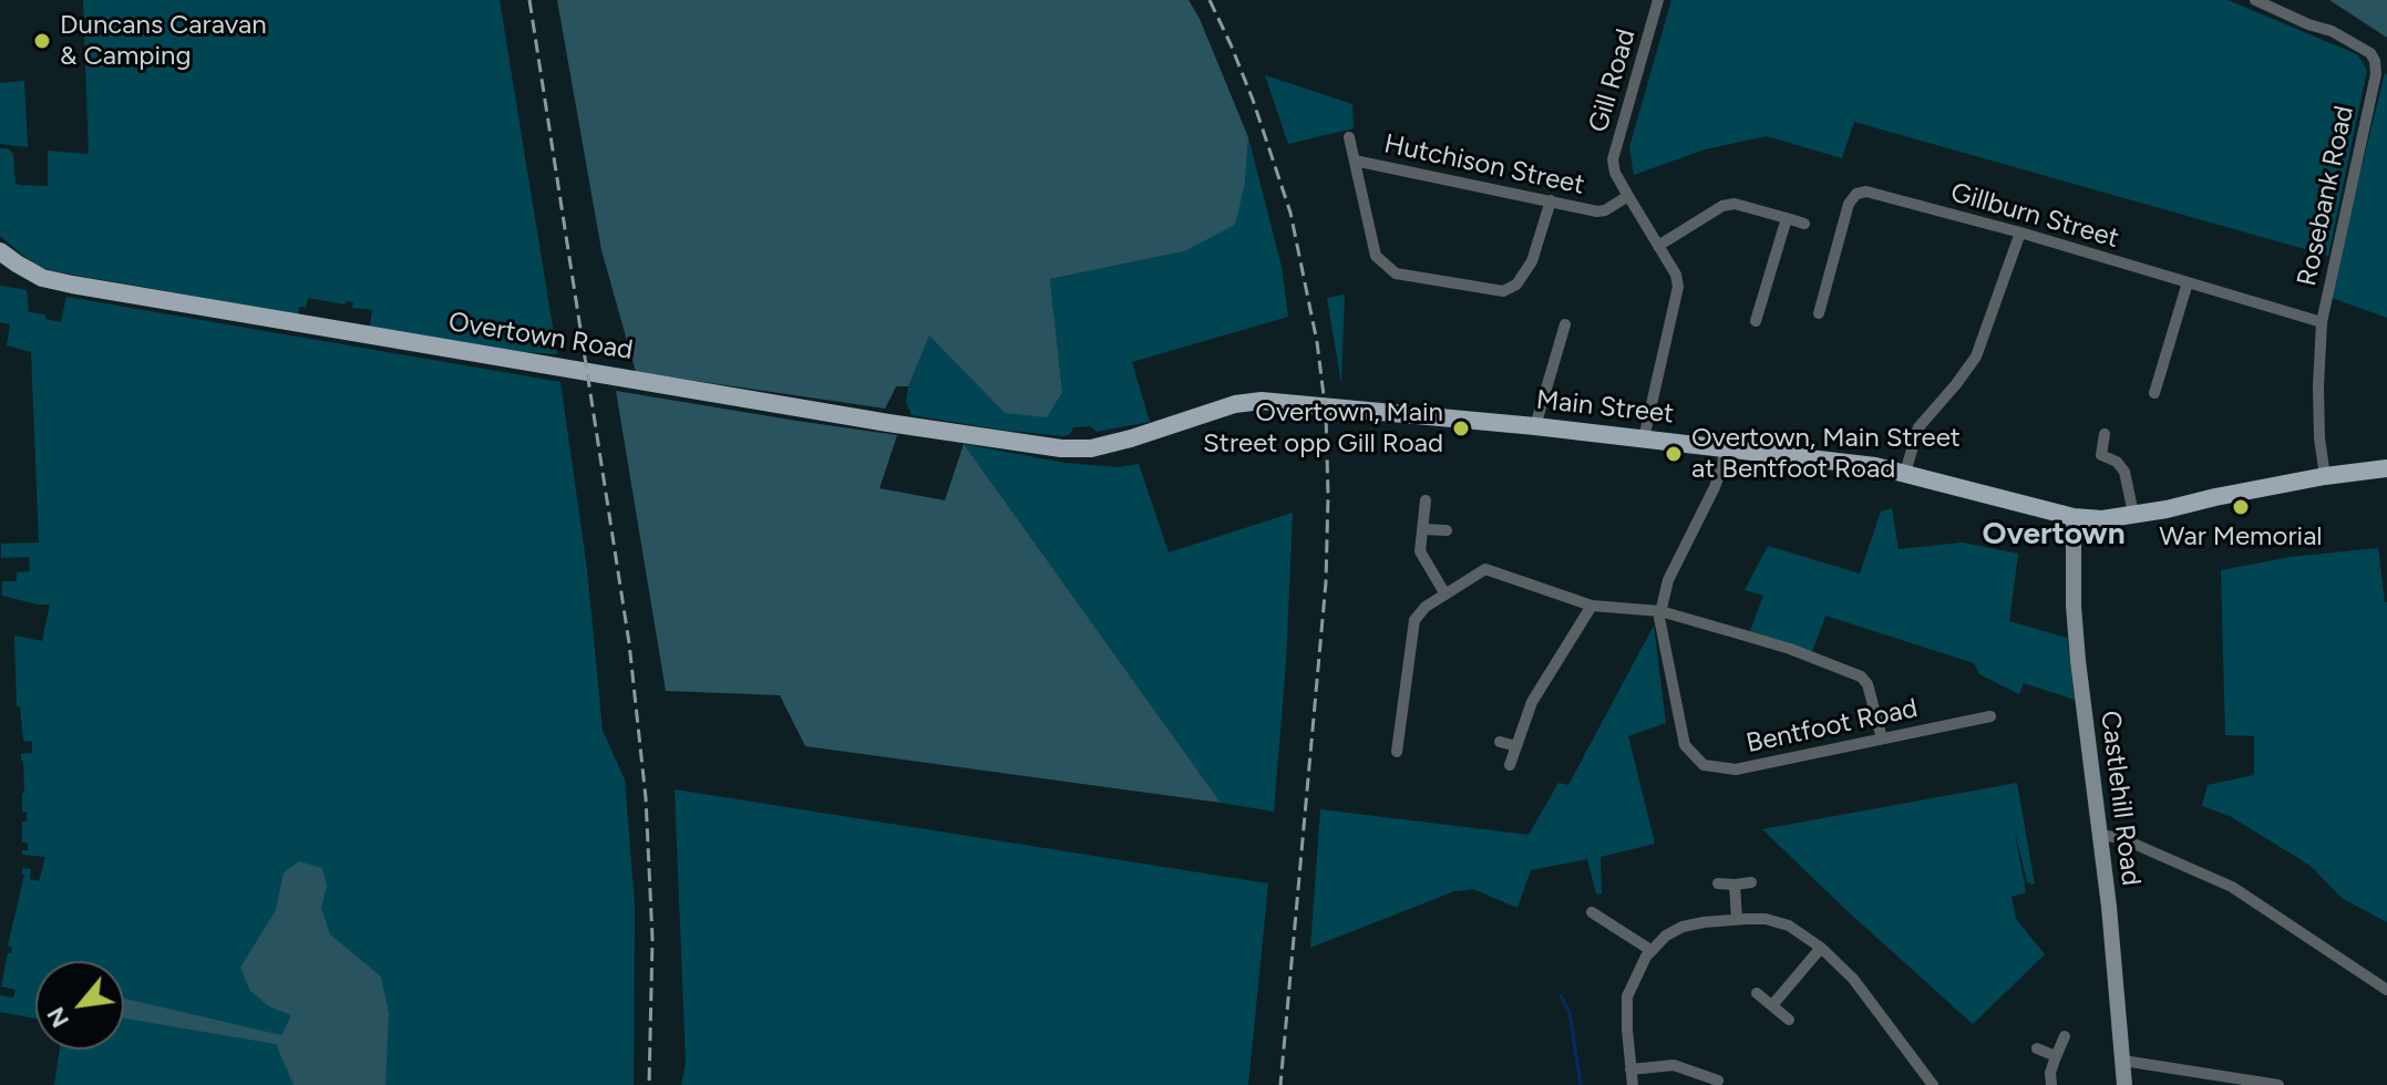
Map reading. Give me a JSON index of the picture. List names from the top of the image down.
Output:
{
  "streets": {
    "main road": ["Overtown Road", "Main Street", "Castlehill Road"],
    "street": [
      "Gill Road",
      "Hutchison Street",
      "Rosebank Road",
      "Gillburn Street",
      "Bentfoot Road"
    ]
  },
  "crossings": [
    ["Gill Road", "Hutchison Street"],
    ["Gill Road", "Main Street"],
    ["Rosebank Road", "Gillburn Street"],
    ["Rosebank Road", "Main Street"],
    ["Overtown Road", "Main Street"],
    ["Main Street", "Bentfoot Road"],
    ["Main Street", "Castlehill Road"]
  ],
  "districts": ["Overtown"],
  "places": [
    "Duncans Caravan & Camping",
    "Overtown, Main Street opp Gill Road",
    "Overtown, Main Street at Bentfoot Road",
    "War Memorial"
  ],
  "north": "bottom left"
}
